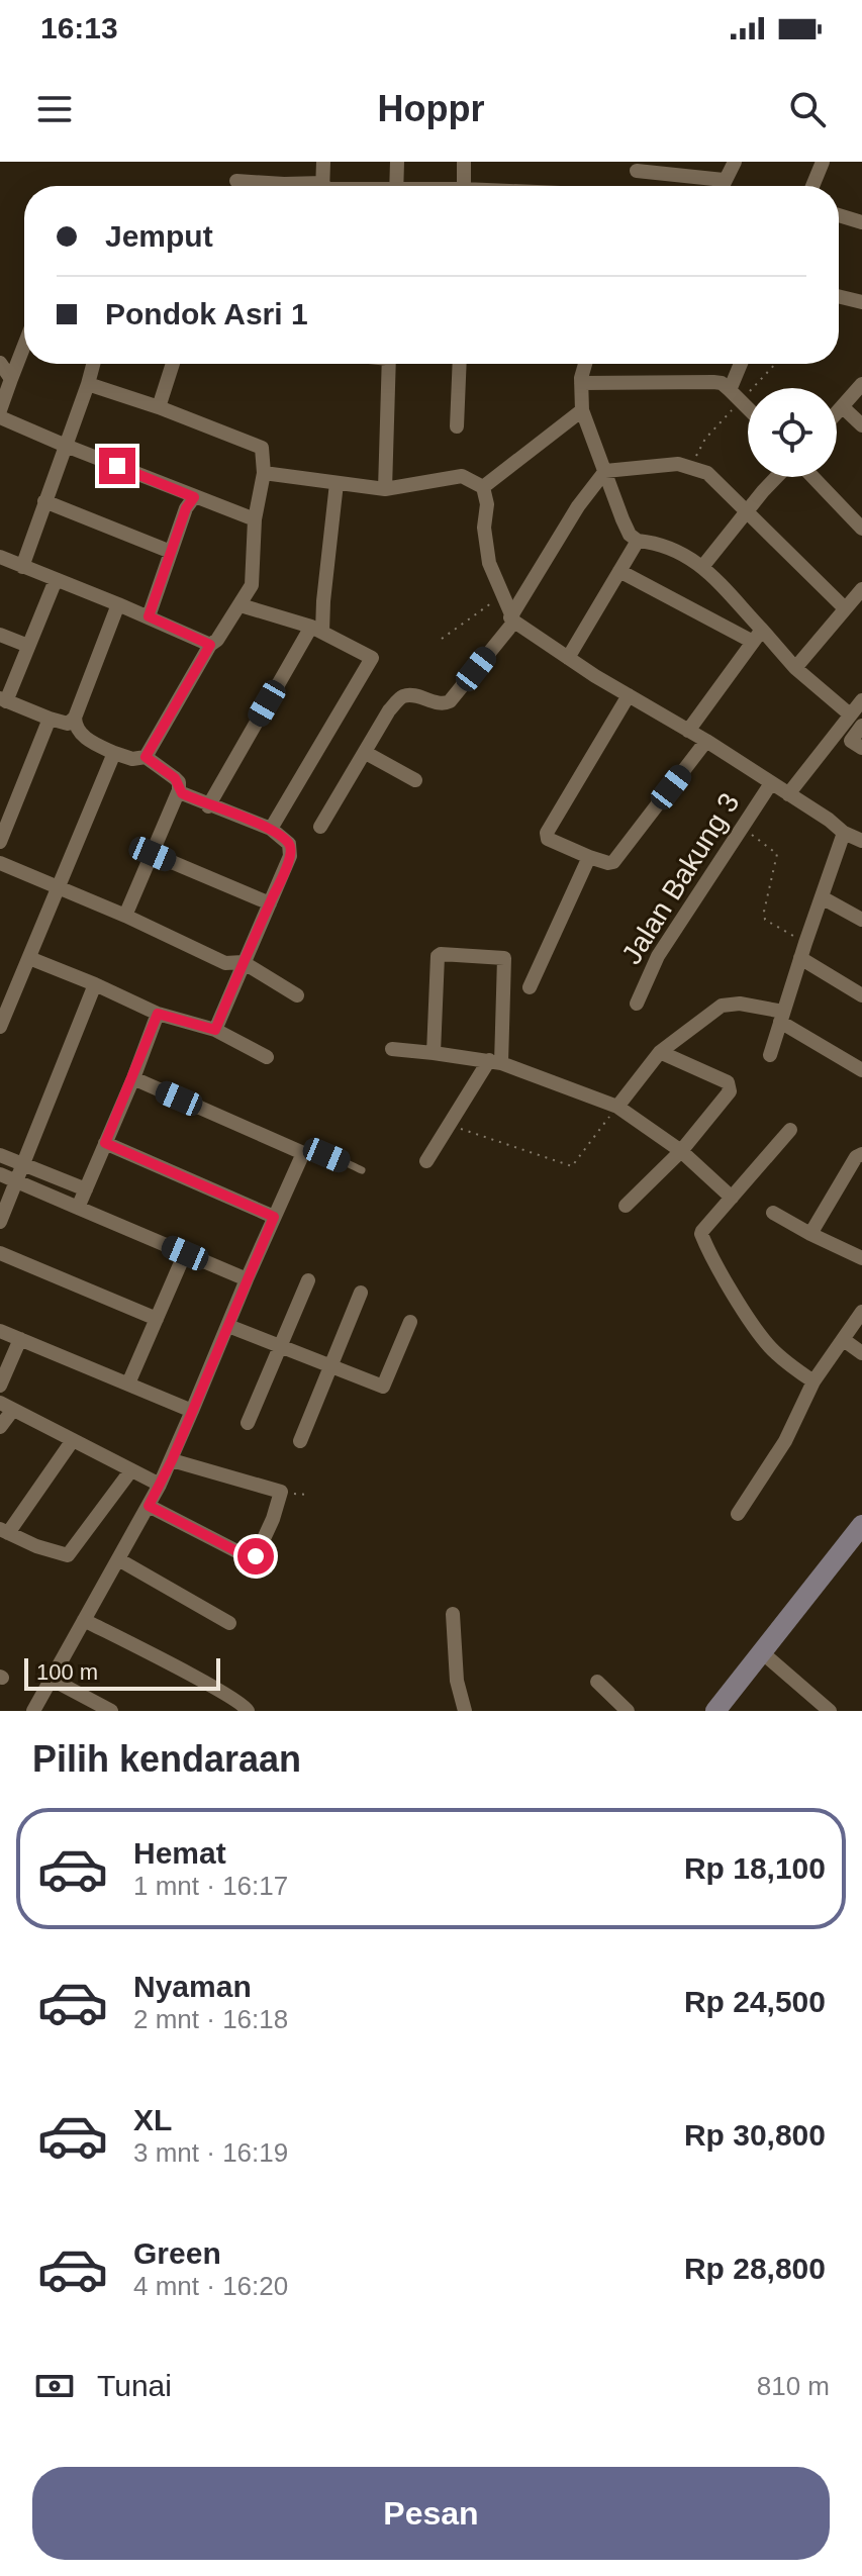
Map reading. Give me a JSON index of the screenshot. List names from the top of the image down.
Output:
{
  "streets": {
    "street": ["Jalan Bakung 3"]
  },
  "scale_bar": "100 m",
  "page": {
    "status": "16:13",
    "header": "Hoppr",
    "banner": ["Jemput", "Pondok Asri 1"],
    "scale": "100 m",
    "heading": "Pilih kendaraan",
    "list": [
      {
        "name": "Hemat",
        "note": "1 mnt · 16:17",
        "value": "Rp 18,100"
      },
      {
        "name": "Nyaman",
        "note": "2 mnt · 16:18",
        "value": "Rp 24,500"
      },
      {
        "name": "XL",
        "note": "3 mnt · 16:19",
        "value": "Rp 30,800"
      },
      {
        "name": "Green",
        "note": "4 mnt · 16:20",
        "value": "Rp 28,800"
      }
    ],
    "pay": ["Tunai", "810 m"],
    "buttons": "Pesan"
  }
}
